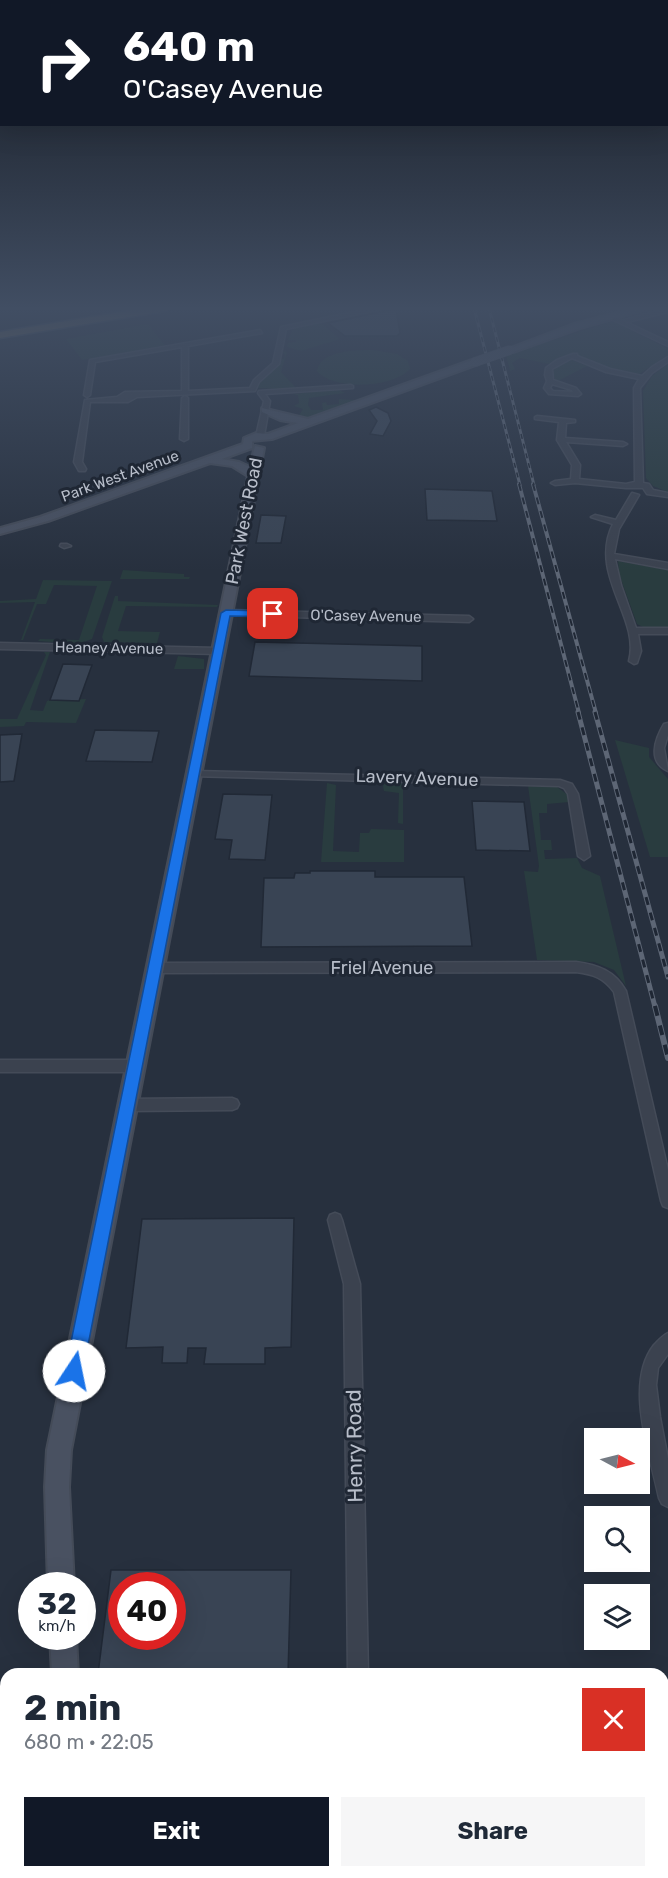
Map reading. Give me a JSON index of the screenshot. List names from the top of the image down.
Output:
{
  "streets": {
    "street": [
      "Park West Avenue",
      "Park West Road",
      "O'Casey Avenue",
      "Heaney Avenue",
      "Lavery Avenue",
      "Friel Avenue",
      "Henry Road"
    ]
  },
  "crossings": [
    ["Park West Avenue", "Park West Road"],
    ["Park West Road", "O'Casey Avenue"],
    ["Park West Road", "Heaney Avenue"],
    ["Park West Road", "Lavery Avenue"],
    ["Park West Road", "Friel Avenue"]
  ],
  "north": "right",
  "page": {
    "turn": ["640 m", "O'Casey Avenue"],
    "speed": "32 km/h",
    "limit": "40",
    "heading": ["2 min", "680 m · 22:05"],
    "buttons": ["Exit", "Share"]
  }
}
